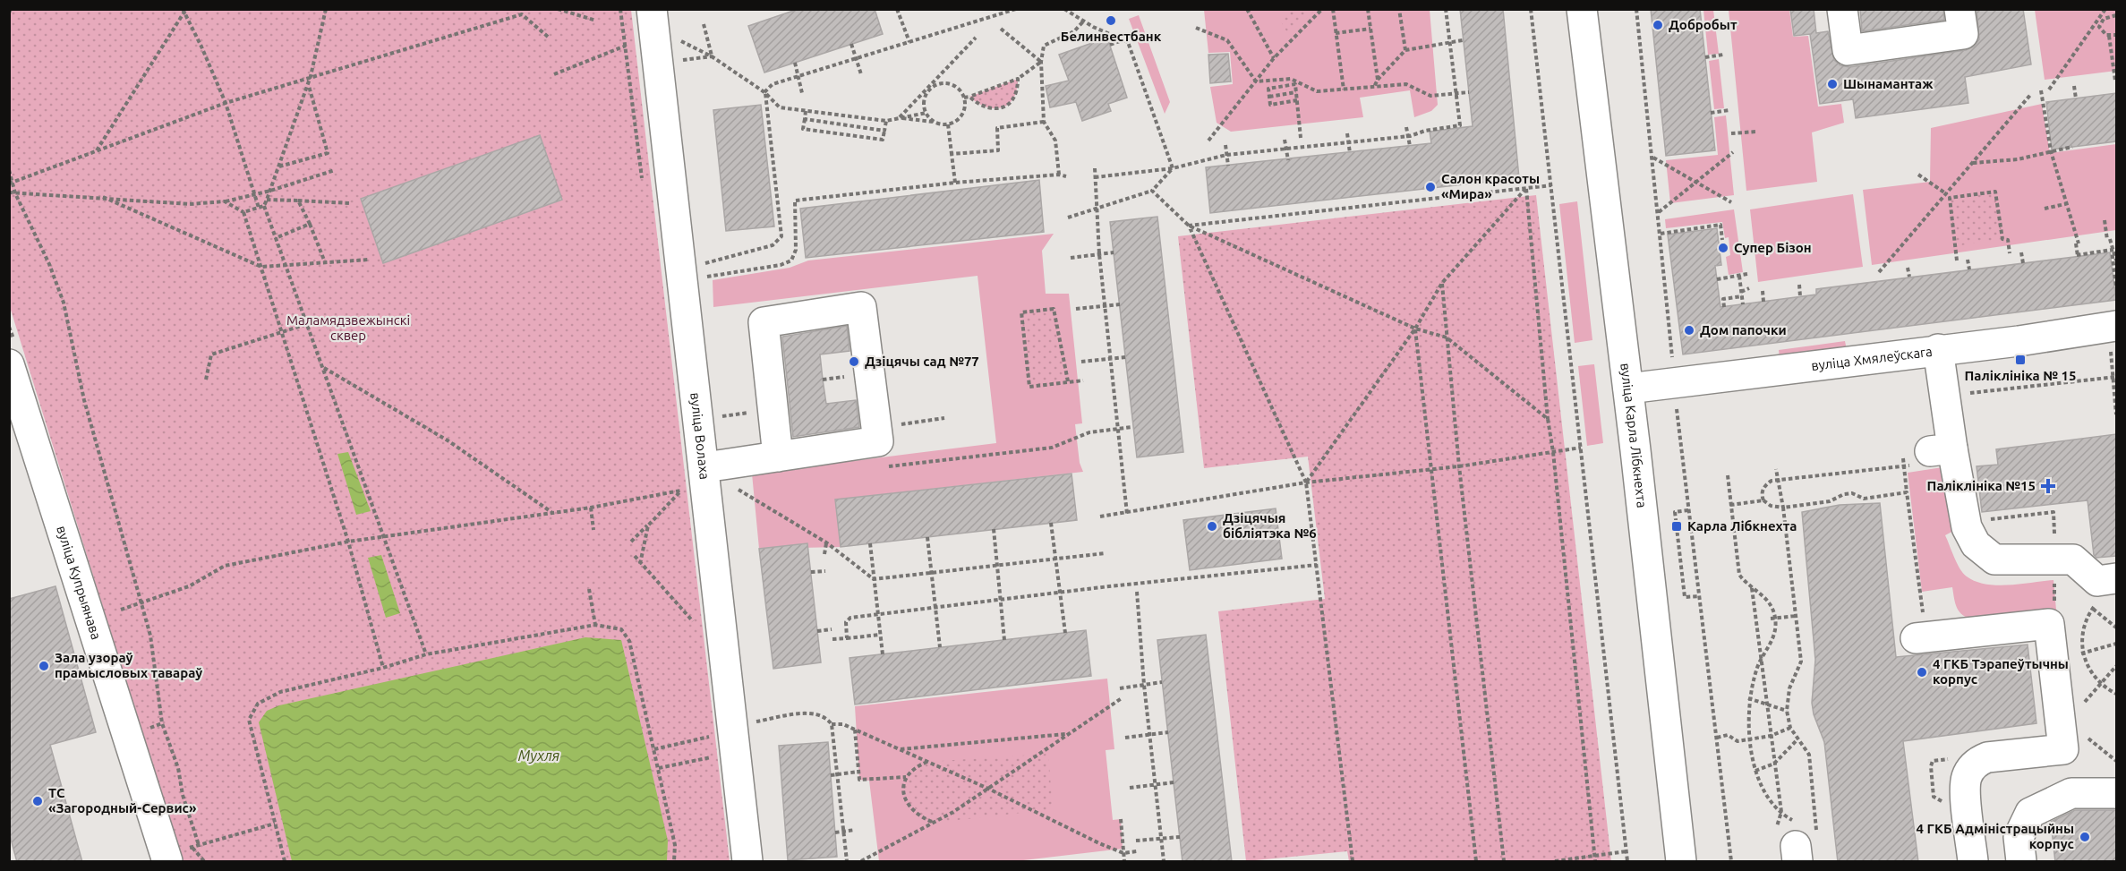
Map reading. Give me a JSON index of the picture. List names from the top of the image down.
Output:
{
  "streets": {
    "street": [
      "вуліца Хмялеўскага",
      "вуліца Волаха",
      "вуліца Карла Лібкнехта",
      "вуліца Купрыянава"
    ]
  },
  "crossings": [
    ["вуліца Хмялеўскага", "вуліца Карла Лібкнехта"]
  ],
  "water": ["Мухля"],
  "parks": ["Маламядзвежынскі сквер"],
  "places": {
    "other": [
      "Белинвестбанк",
      "Добробыт",
      "Шынамантаж",
      "Салон красоты «Мира»",
      "Супер Бізон",
      "Дом папочки",
      "Дзіцячы сад №77",
      "Дзіцячыя бібліятэка №6",
      "Зала узораў прамысловых тавараў",
      "4 ГКБ Тэрапеўтычны корпус",
      "ТС «Загородный-Сервис»",
      "4 ГКБ Адміністрацыйны корпус"
    ],
    "transit": ["Паліклініка № 15", "Карла Лібкнехта"],
    "health": ["Паліклініка №15"]
  }
}
